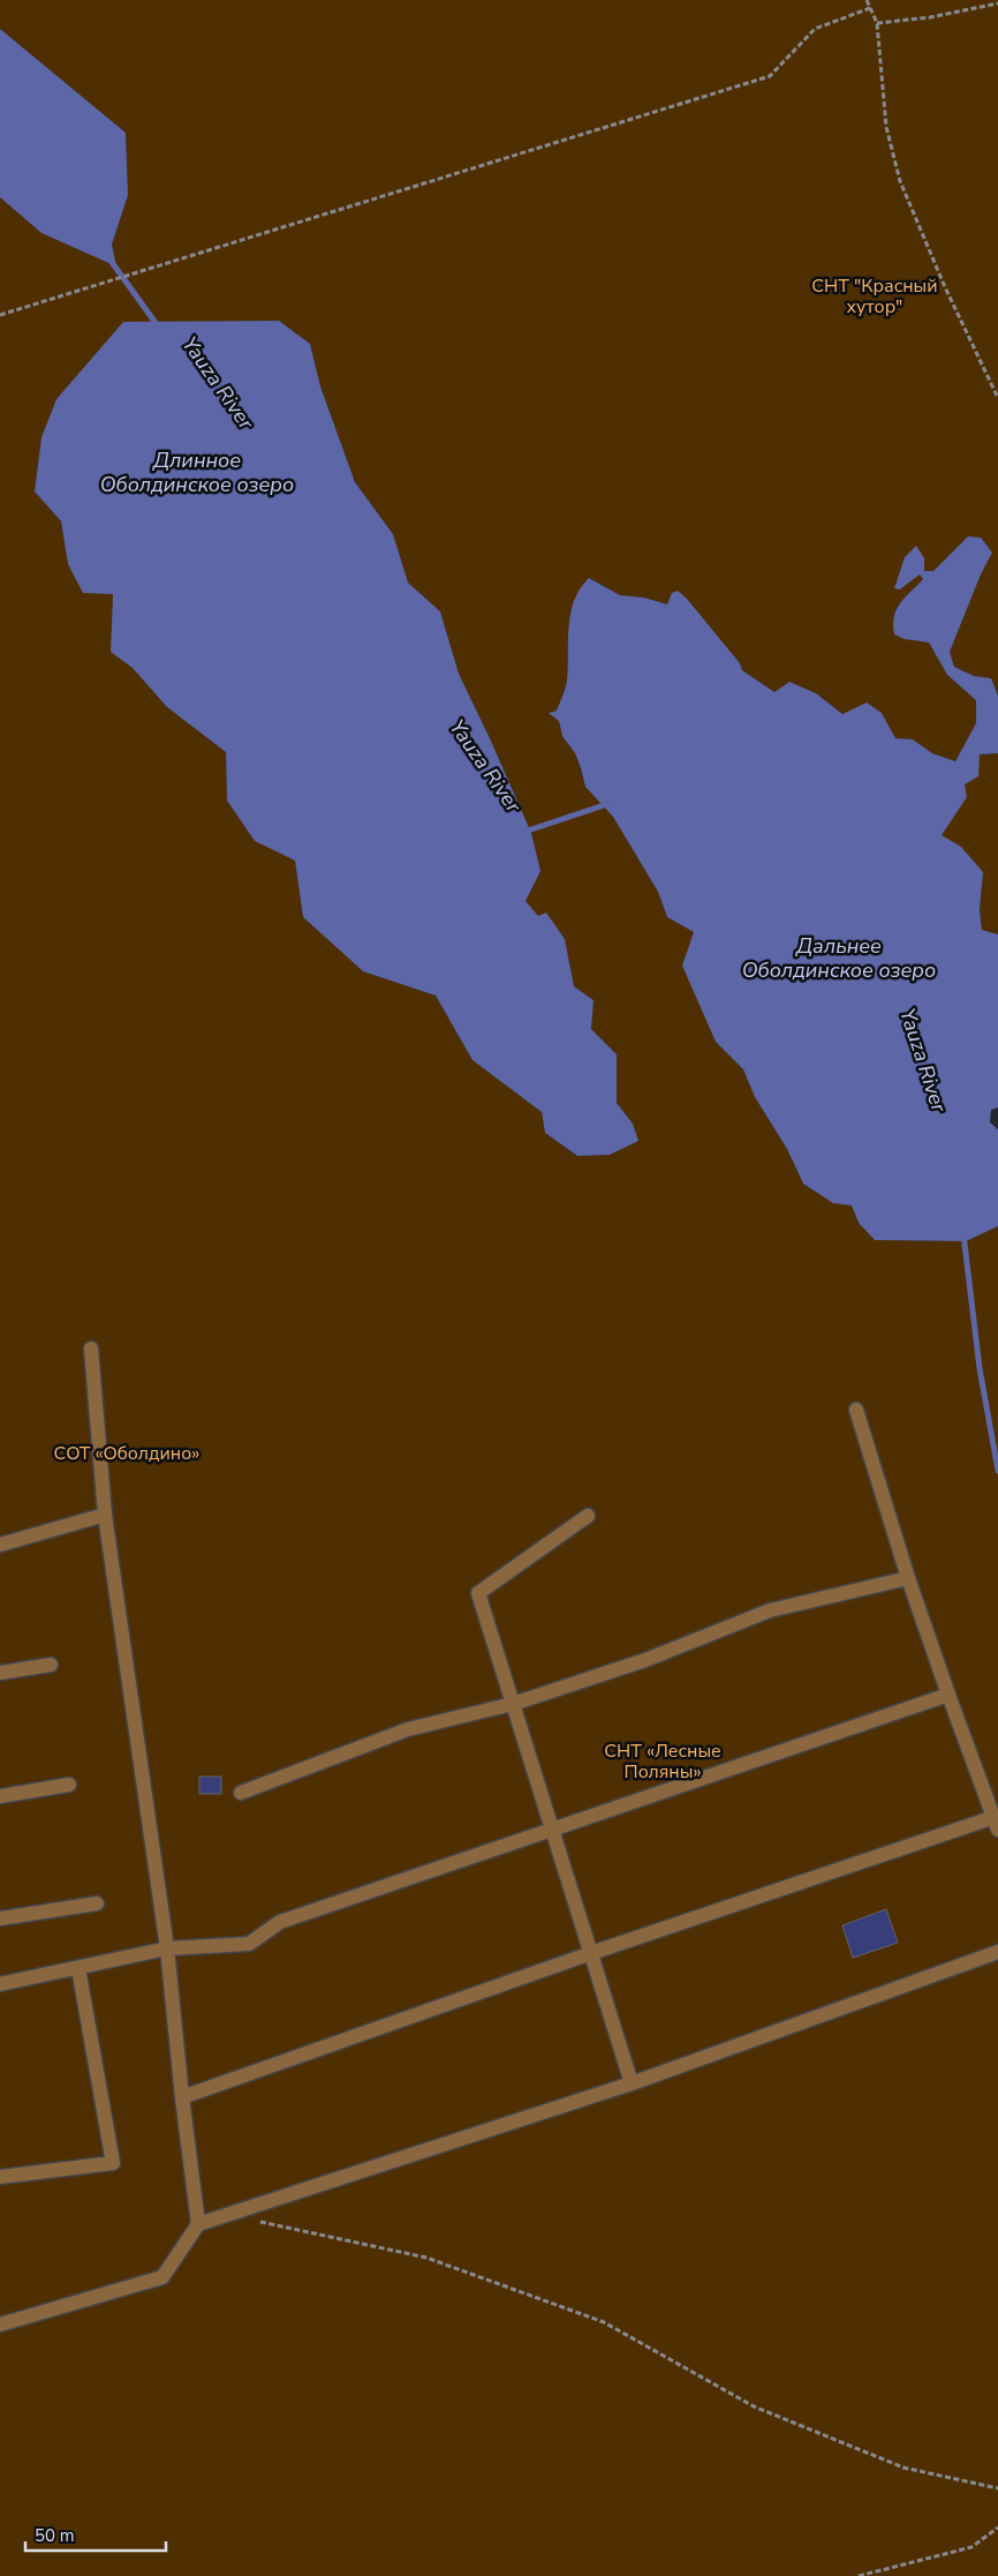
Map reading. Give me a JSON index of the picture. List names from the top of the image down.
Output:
{
  "water": ["Yauza River", "Длинное Оболдинское озеро", "Дальнее Оболдинское озеро"],
  "parks": ["СНТ \"Красный хутор\"", "СОТ «Оболдино»", "СНТ «Лесные Поляны»"],
  "scale_bar": "50 m"
}
